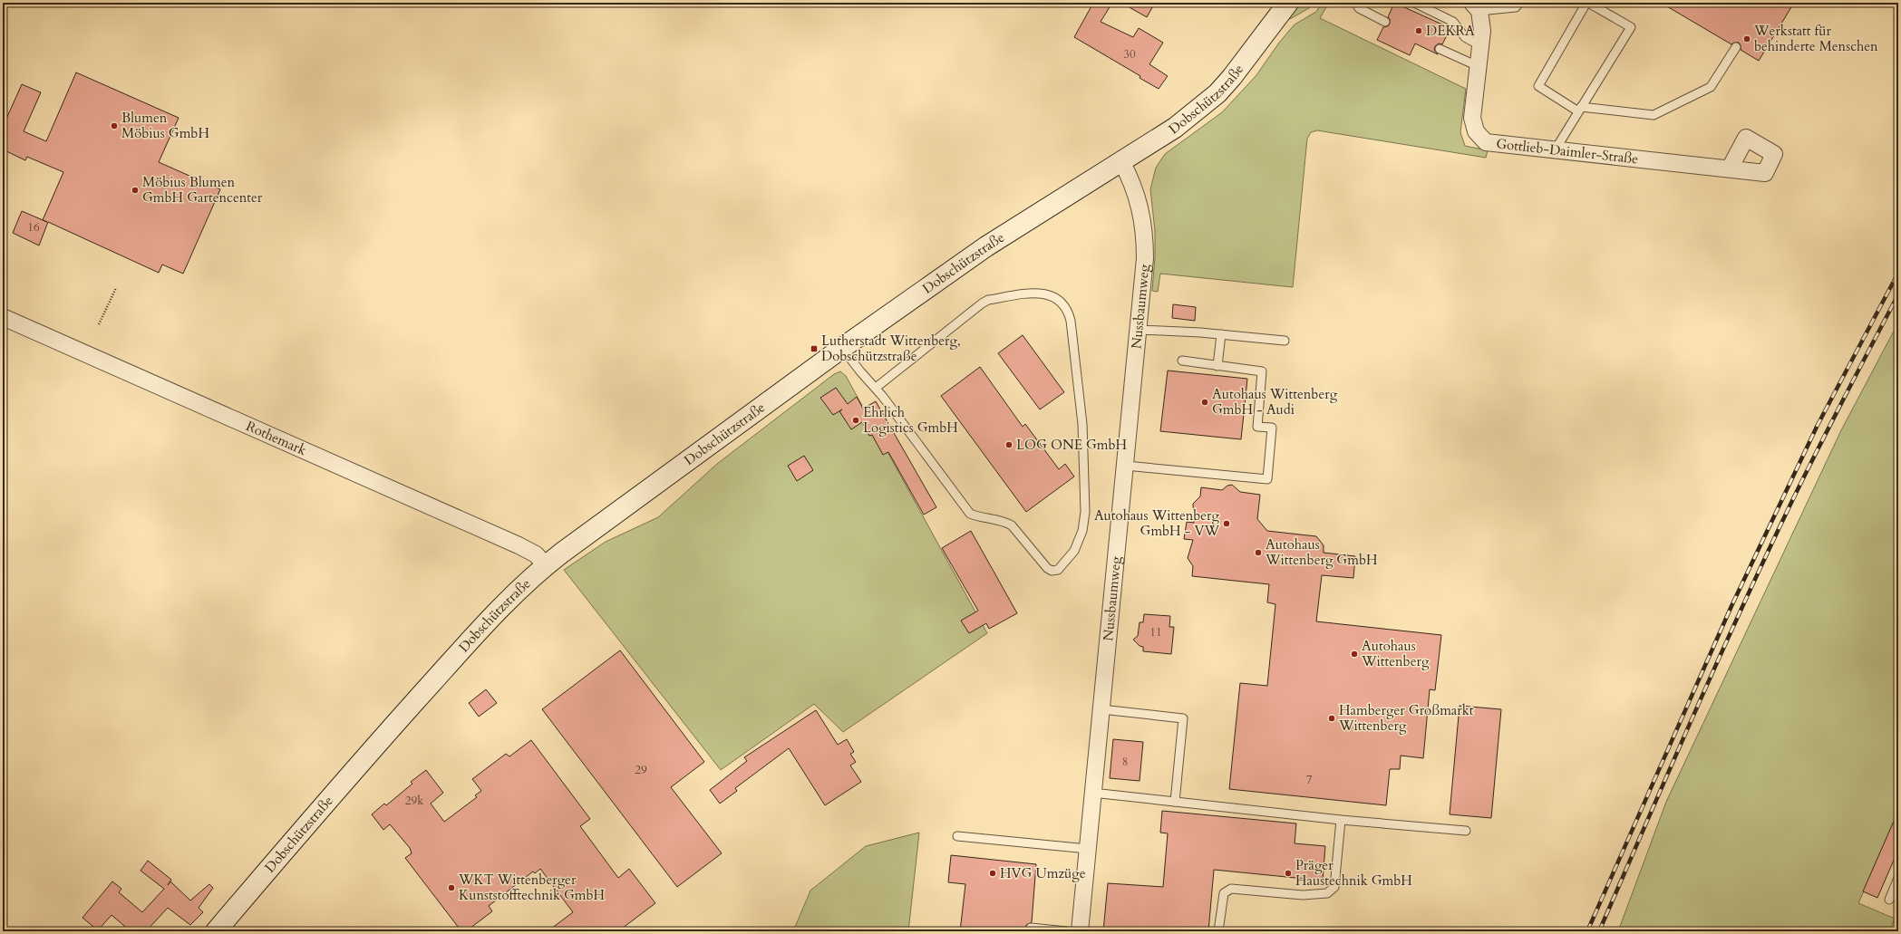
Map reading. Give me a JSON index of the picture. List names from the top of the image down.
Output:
{
  "streets": {
    "street": [
      "Dobschützstraße",
      "Gottlieb-Daimler-Straße",
      "Nussbaumweg",
      "Rothemark"
    ]
  },
  "crossings": [
    ["Dobschützstraße", "Nussbaumweg"],
    ["Dobschützstraße", "Rothemark"]
  ],
  "places": {
    "other": [
      "DEKRA",
      "Werkstatt für behinderte Menschen",
      "Blumen Möbius GmbH",
      "Möbius Blumen GmbH Gartencenter",
      "Autohaus Wittenberg GmbH - Audi",
      "Ehrlich Logistics GmbH",
      "LOG ONE GmbH",
      "Autohaus Wittenberg GmbH - VW",
      "Autohaus Wittenberg GmbH",
      "Autohaus Wittenberg",
      "Hamberger Großmarkt Wittenberg",
      "HVG Umzüge",
      "Präger Haustechnik GmbH",
      "WKT Wittenberger Kunststofftechnik GmbH"
    ],
    "transit": ["Lutherstadt Wittenberg, Dobschützstraße"]
  },
  "house_numbers": [
    "30",
    "16",
    "11",
    "8",
    "29",
    "7",
    "29k"
  ]
}
